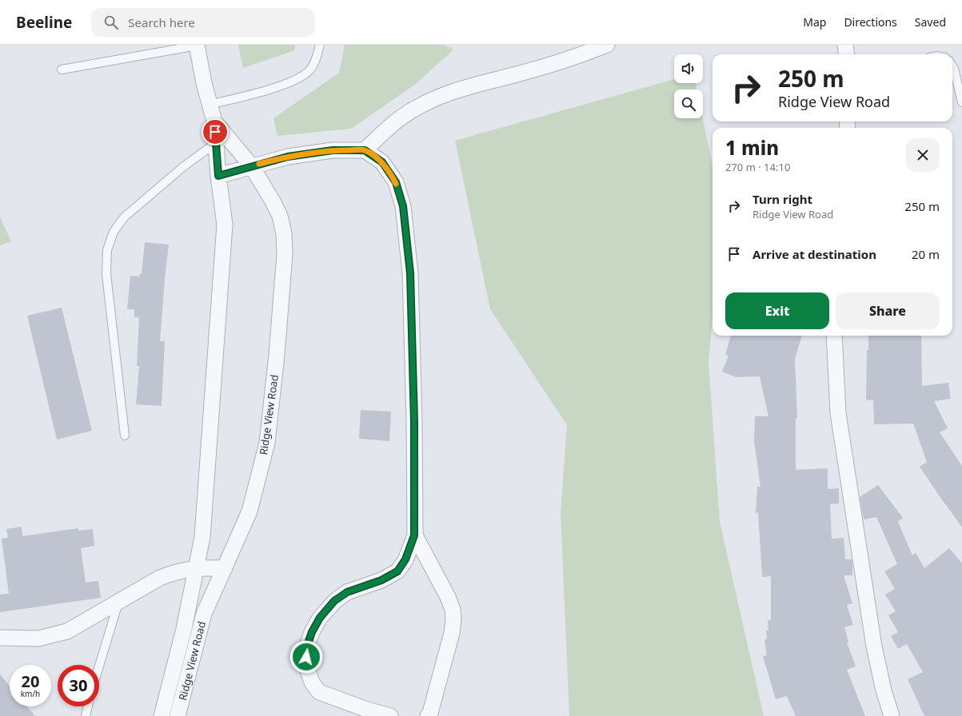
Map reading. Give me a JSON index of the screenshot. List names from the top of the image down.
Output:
{
  "streets": {
    "street": ["Ridge View Road"]
  },
  "page": {
    "header": "Beeline",
    "search": "Search here",
    "nav": ["Map", "Directions", "Saved"],
    "turn": ["250 m", "Ridge View Road"],
    "heading": ["1 min", "270 m · 14:10"],
    "list": [
      {
        "name": "Turn right",
        "note": "Ridge View Road",
        "value": "250 m"
      },
      {
        "name": "Arrive at destination",
        "value": "20 m"
      }
    ],
    "buttons": ["Exit", "Share"],
    "speed": "20 km/h",
    "limit": "30"
  }
}
